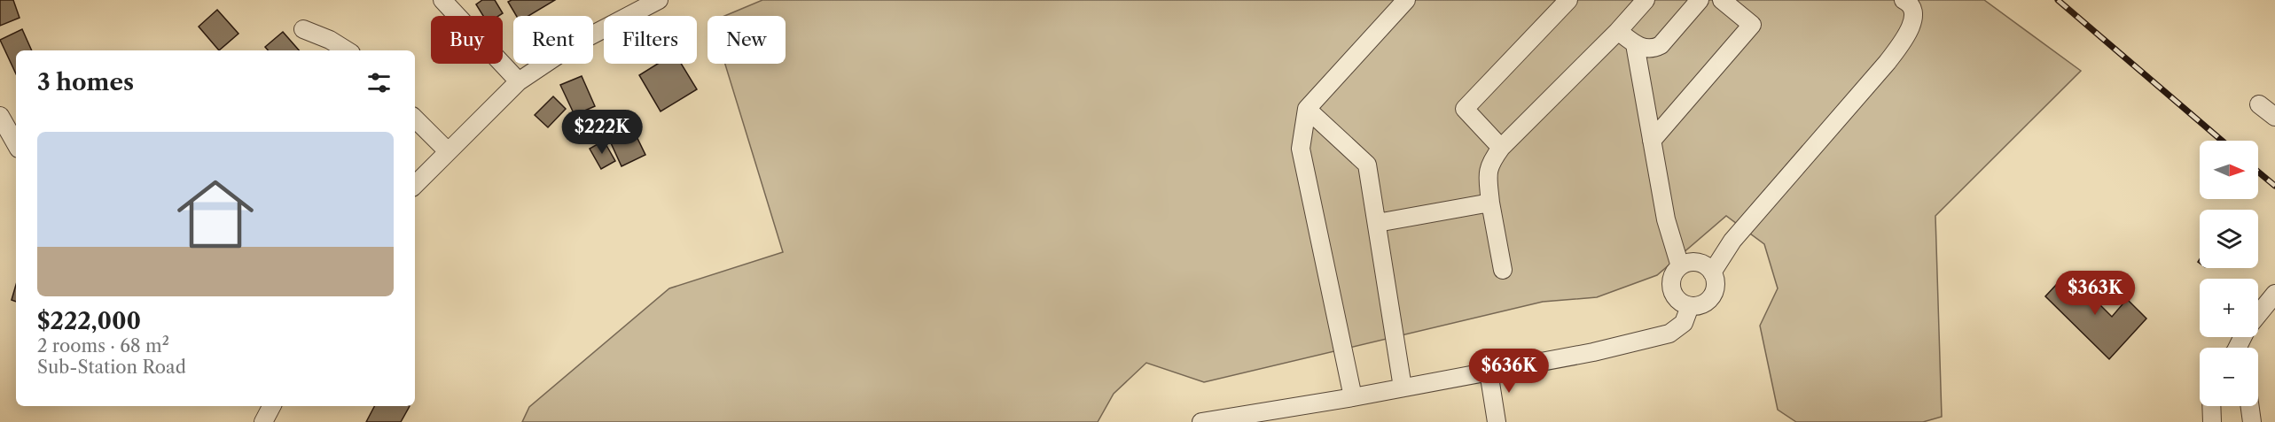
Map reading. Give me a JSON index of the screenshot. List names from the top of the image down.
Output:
{
  "north": "right",
  "page": {
    "chip": [
      "Buy",
      "Rent",
      "Filters",
      "New"
    ],
    "heading": "3 homes",
    "price": ["$222K", "$363K", "$636K"],
    "list": [
      {
        "name": "$222,000",
        "note": "2 rooms · 68 m² · Sub-Station Road"
      }
    ],
    "map_buttons": ["+", "−"]
  }
}
